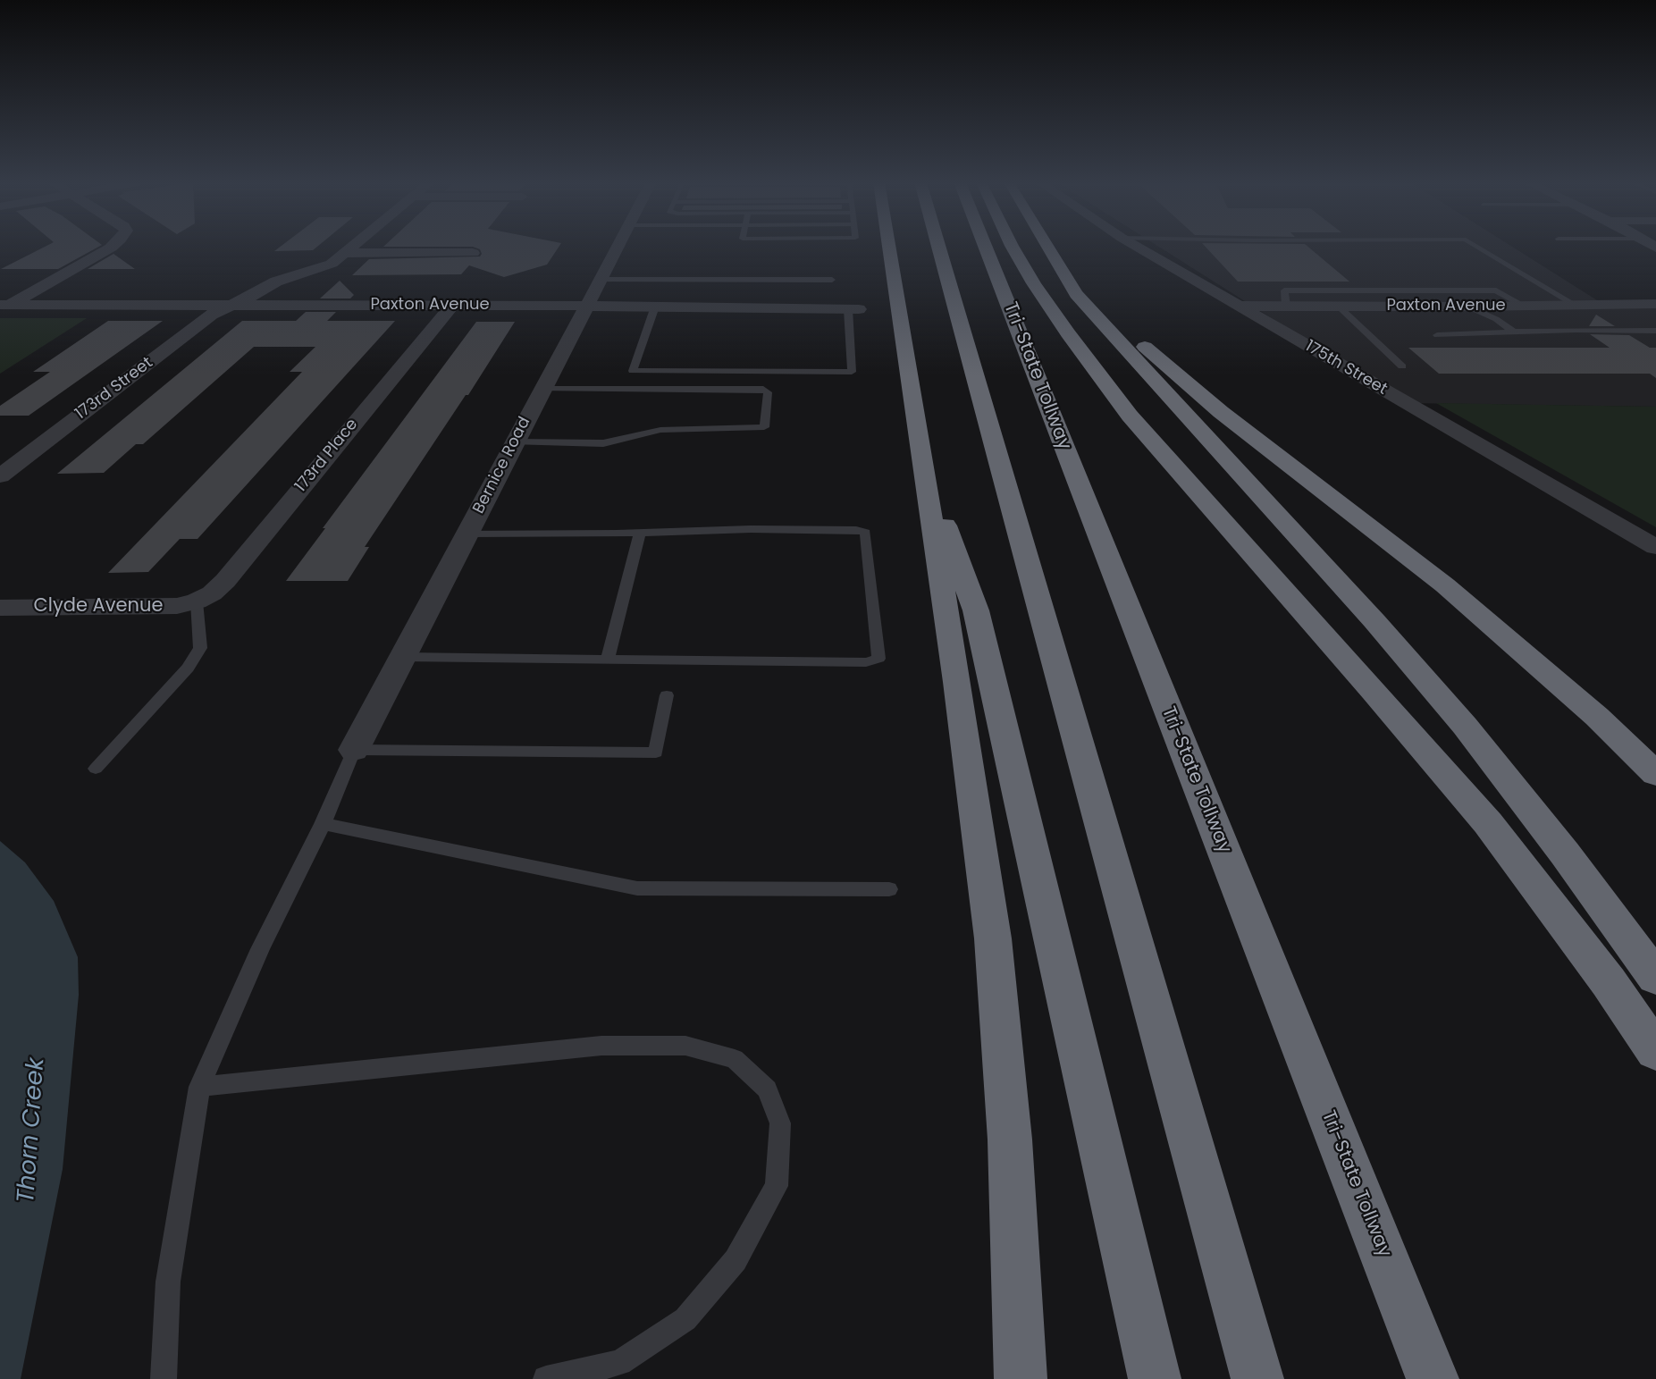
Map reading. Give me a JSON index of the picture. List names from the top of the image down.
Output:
{
  "streets": {
    "highway": ["Tri-State Tollway"],
    "street": [
      "Paxton Avenue",
      "175th Street",
      "173rd Street",
      "173rd Place",
      "Bernice Road",
      "Clyde Avenue"
    ]
  },
  "crossings": [
    ["Paxton Avenue", "175th Street"],
    ["Paxton Avenue", "173rd Street"],
    ["Paxton Avenue", "173rd Place"],
    ["Paxton Avenue", "Bernice Road"],
    ["173rd Place", "Clyde Avenue"]
  ],
  "water": ["Thorn Creek"]
}
